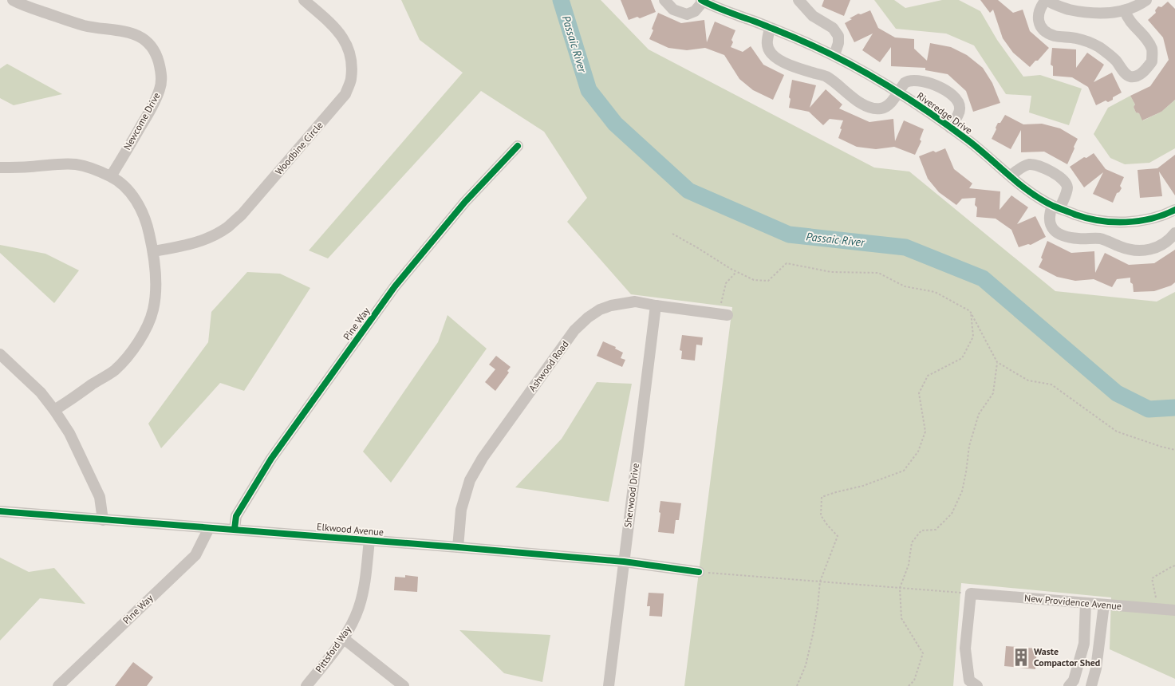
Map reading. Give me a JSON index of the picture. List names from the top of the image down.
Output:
{
  "streets": {
    "street": [
      "Riveredge Drive",
      "Newcome Drive",
      "Woodbine Circle",
      "Pine Way",
      "Ashwood Road",
      "Sherwood Drive",
      "Elkwood Avenue",
      "New Providence Avenue",
      "Pittsford Way"
    ]
  },
  "crossings": [
    ["Pine Way", "Elkwood Avenue"],
    ["Ashwood Road", "Sherwood Drive"],
    ["Ashwood Road", "Elkwood Avenue"],
    ["Sherwood Drive", "Elkwood Avenue"],
    ["Elkwood Avenue", "Pittsford Way"]
  ],
  "water": ["Passaic River"],
  "places": {
    "building": ["Waste Compactor Shed"]
  }
}
